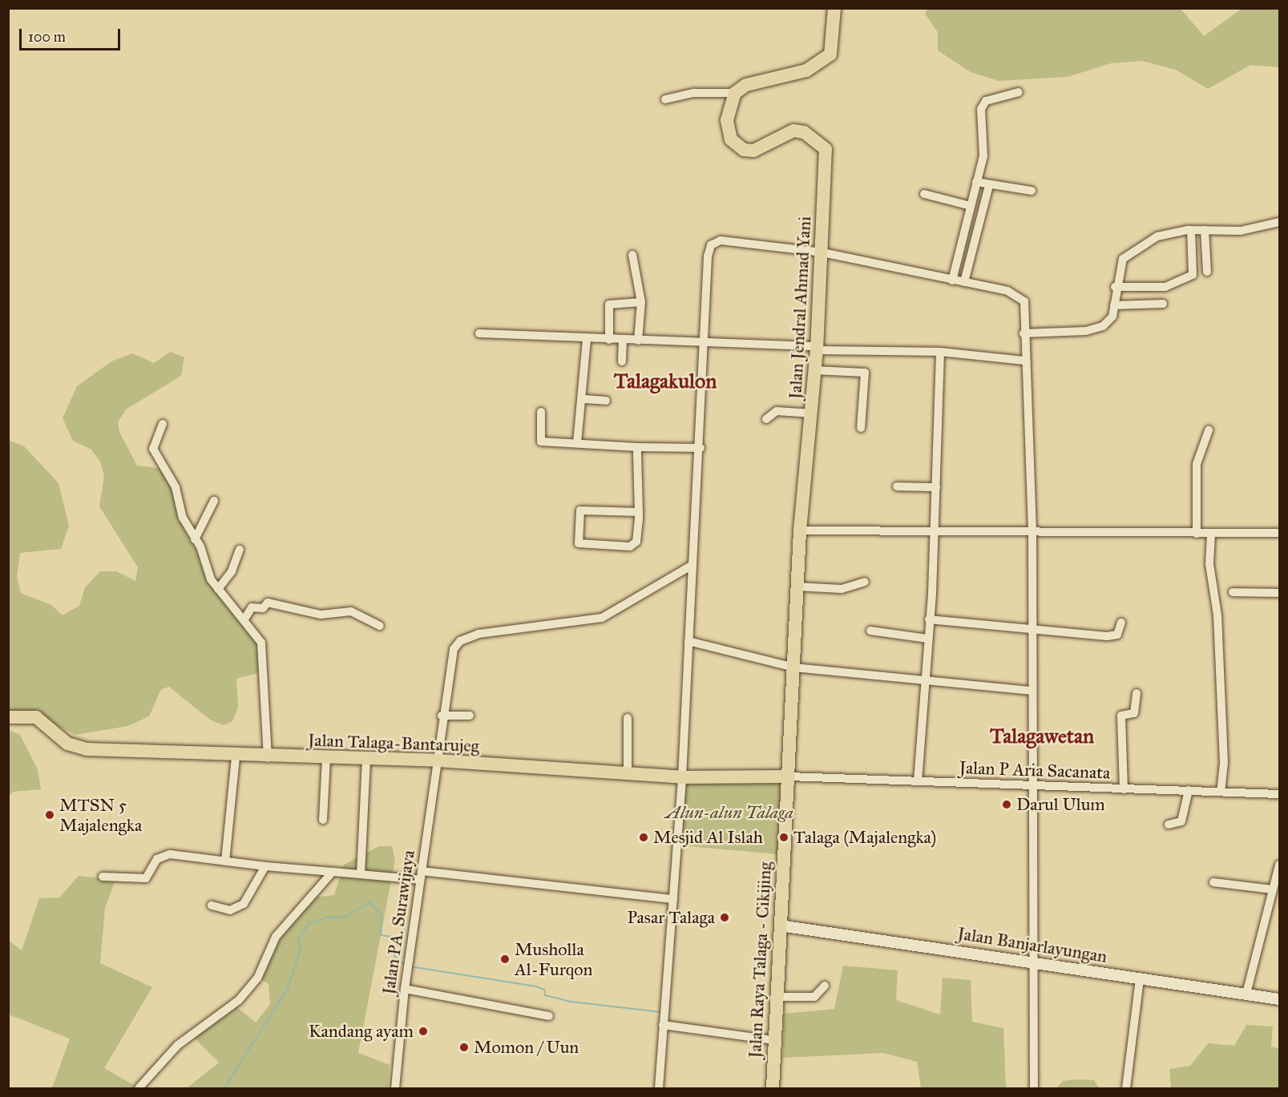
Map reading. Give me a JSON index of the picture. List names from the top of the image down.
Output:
{
  "streets": {
    "main road": ["Jalan Jendral Ahmad Yani", "Jalan Talaga-Bantarujeg", "Jalan Raya Talaga - Cikijing"],
    "street": ["Jalan P Aria Sacanata", "Jalan PA. Surawijaya", "Jalan Banjarlayungan"]
  },
  "crossings": [
    ["Jalan Jendral Ahmad Yani", "Jalan Talaga-Bantarujeg"],
    ["Jalan Jendral Ahmad Yani", "Jalan P Aria Sacanata"],
    ["Jalan Jendral Ahmad Yani", "Jalan Raya Talaga - Cikijing"],
    ["Jalan Talaga-Bantarujeg", "Jalan P Aria Sacanata"],
    ["Jalan Talaga-Bantarujeg", "Jalan PA. Surawijaya"],
    ["Jalan Talaga-Bantarujeg", "Jalan Raya Talaga - Cikijing"],
    ["Jalan P Aria Sacanata", "Jalan Raya Talaga - Cikijing"],
    ["Jalan Banjarlayungan", "Jalan Raya Talaga - Cikijing"]
  ],
  "districts": ["Talagakulon", "Talagawetan"],
  "parks": ["Alun-alun Talaga"],
  "places": [
    "Darul Ulum",
    "MTSN 5 Majalengka",
    "Mesjid Al Islah",
    "Talaga (Majalengka)",
    "Pasar Talaga",
    "Musholla Al-Furqon",
    "Kandang ayam",
    "Momon / Uun"
  ],
  "scale_bar": "100 m"
}
